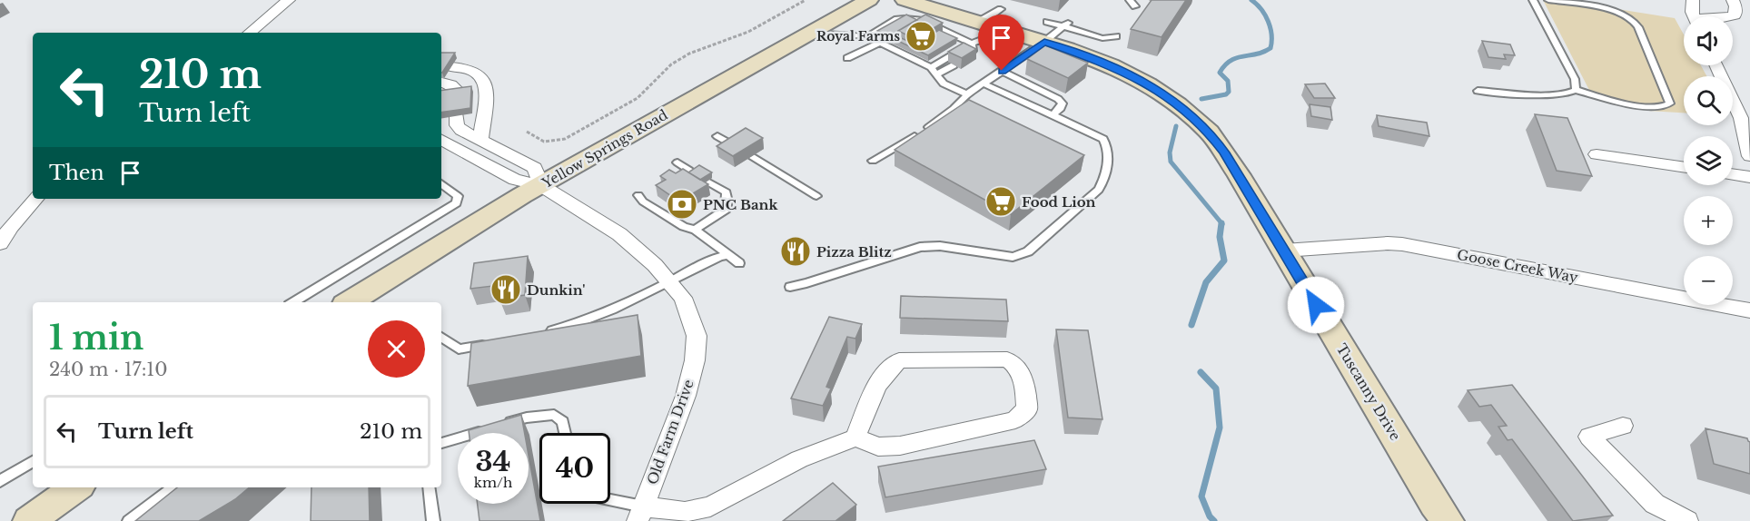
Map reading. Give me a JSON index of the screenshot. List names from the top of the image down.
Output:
{
  "streets": {
    "street": [
      "Yellow Springs Road",
      "Goose Creek Way",
      "Tuscanny Drive",
      "Old Farm Drive"
    ]
  },
  "crossings": [
    ["Yellow Springs Road", "Old Farm Drive"],
    ["Goose Creek Way", "Tuscanny Drive"]
  ],
  "places": {
    "supermarket": ["Royal Farms", "Food Lion"],
    "bank": ["PNC Bank"],
    "restaurant": ["Pizza Blitz", "Dunkin'"]
  },
  "page": {
    "map_buttons": ["+", "−"],
    "turn": ["210 m", "Turn left"],
    "then": "Then",
    "heading": ["1 min", "240 m · 17:10"],
    "list": [
      {
        "name": "Turn left",
        "value": "210 m"
      }
    ],
    "speed": "34 km/h",
    "limit": "40"
  }
}
